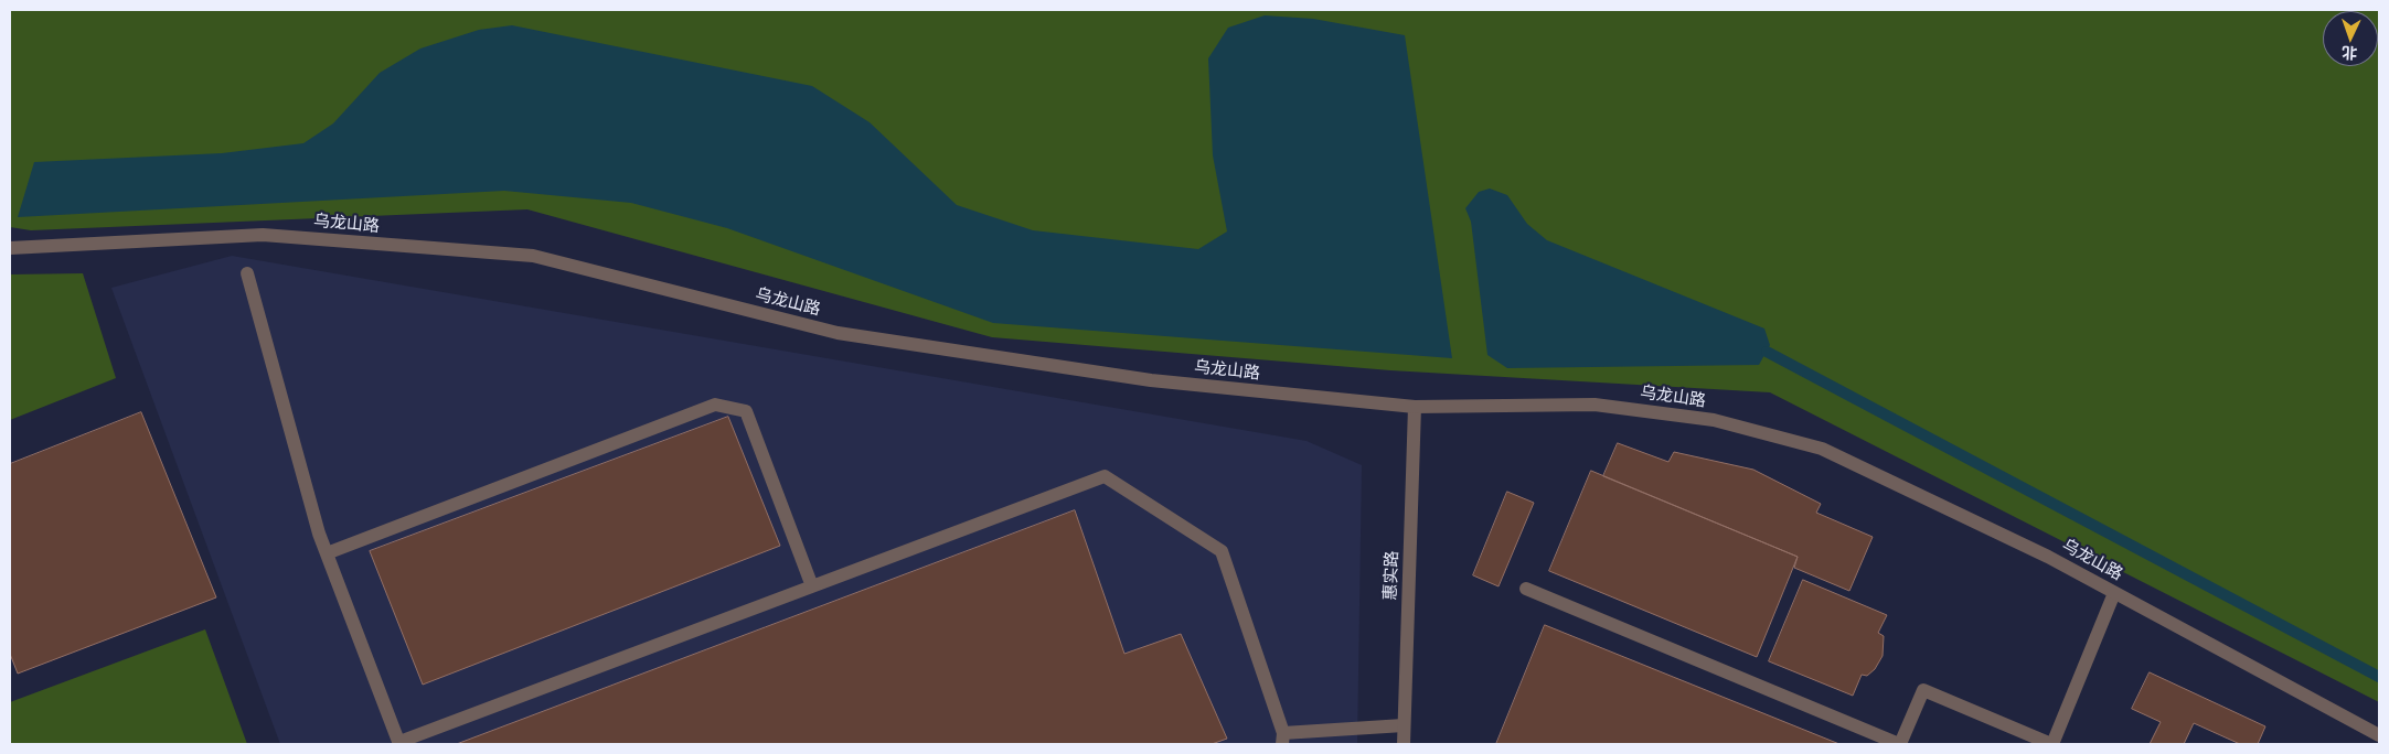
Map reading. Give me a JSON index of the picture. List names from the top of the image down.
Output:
{
  "streets": {
    "street": ["乌龙山路", "惠实路"]
  },
  "crossings": [
    ["乌龙山路", "惠实路"]
  ],
  "north": "bottom"
}
